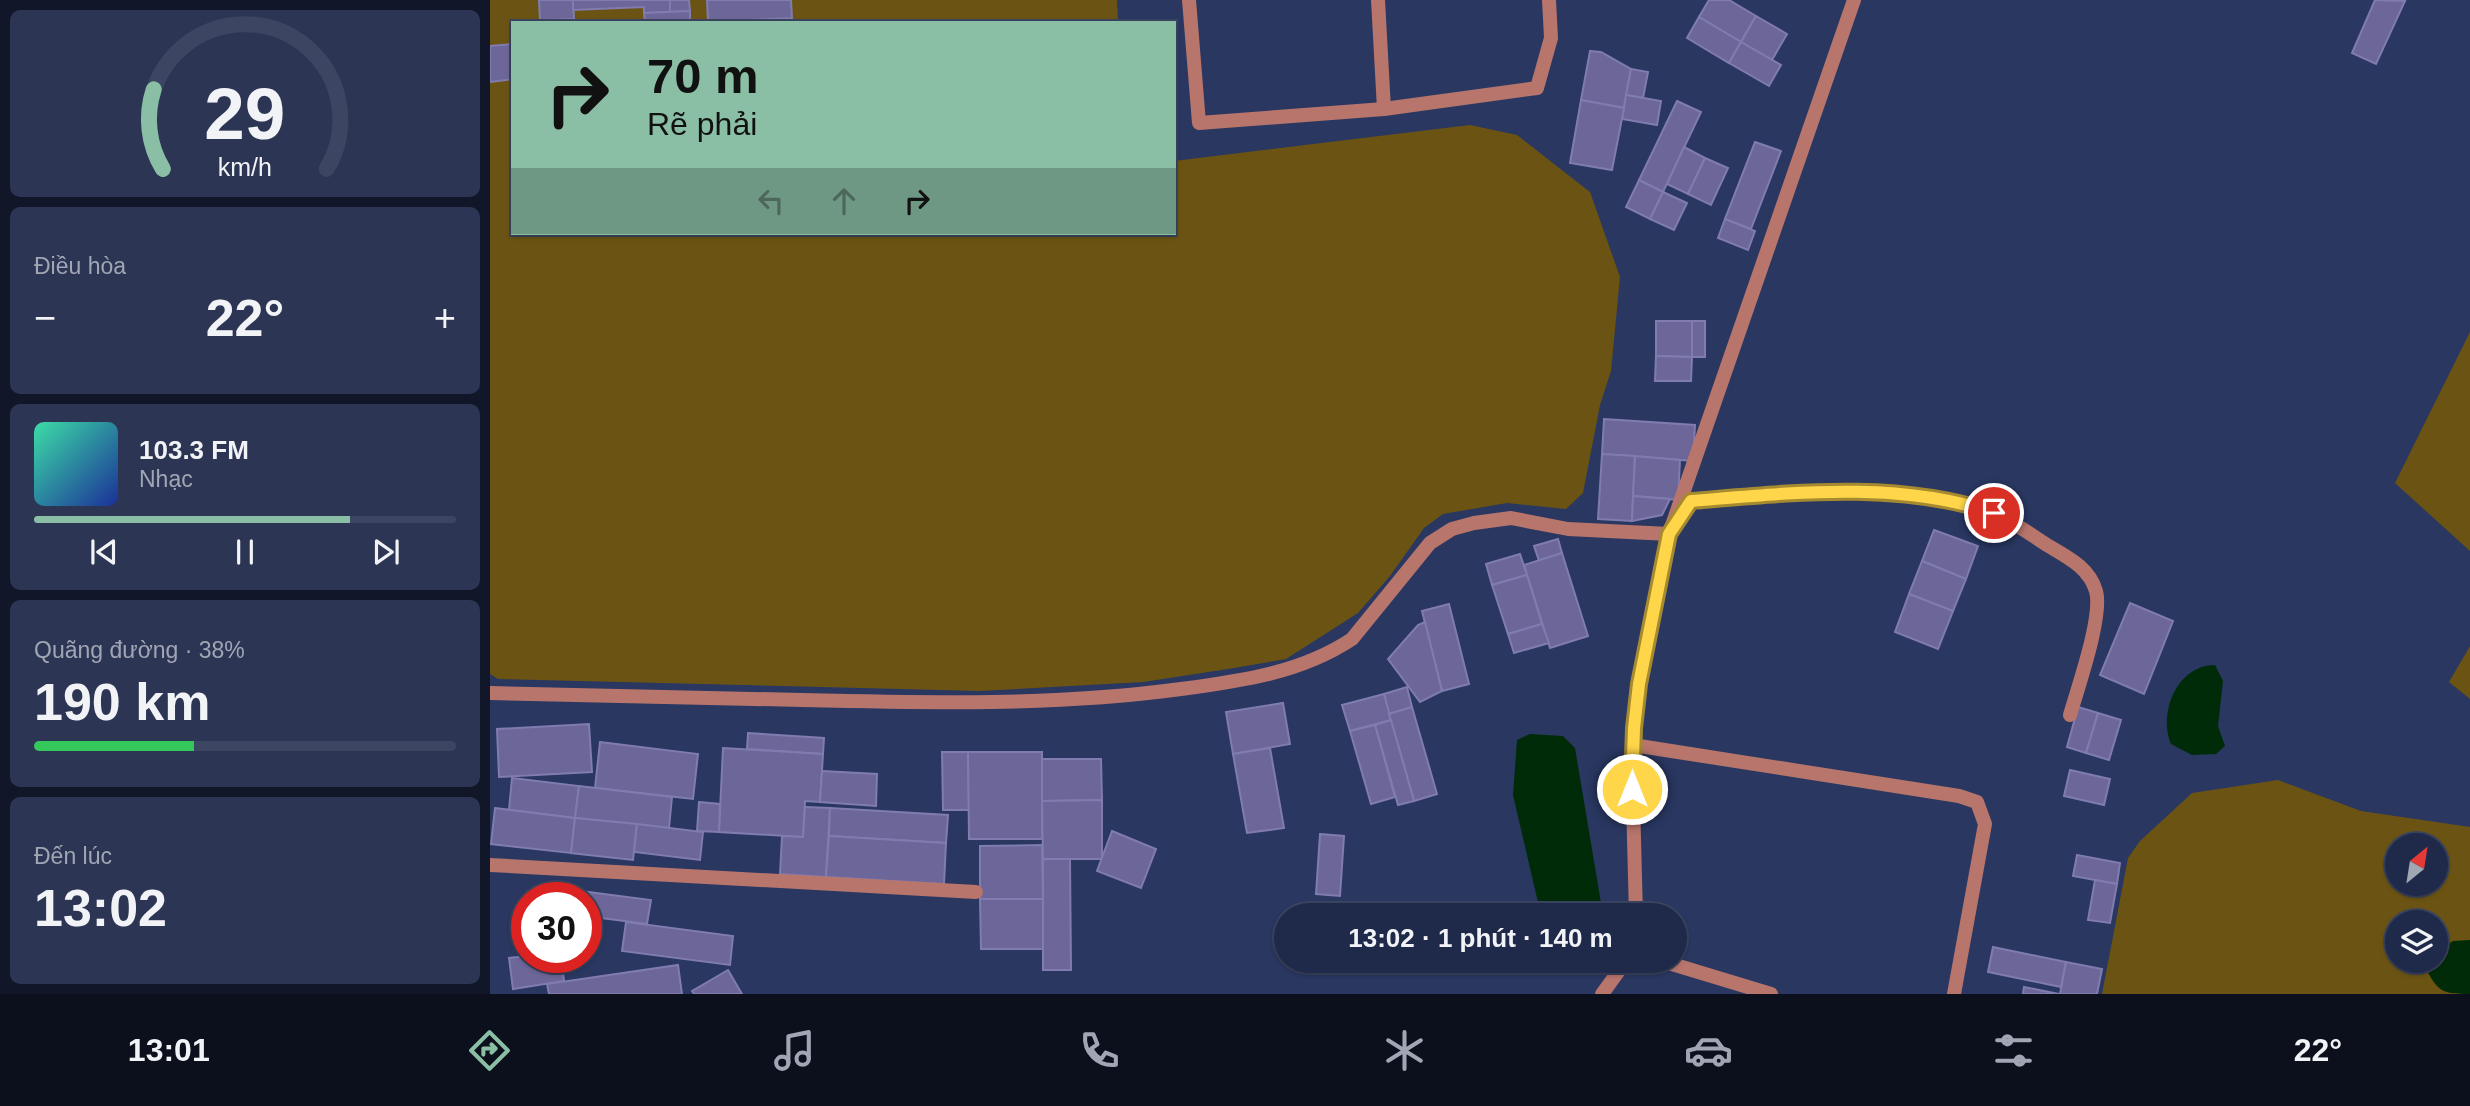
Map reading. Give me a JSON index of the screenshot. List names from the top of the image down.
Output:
{
  "north": "top right",
  "page": {
    "turn": ["70 m", "Rẽ phải"],
    "tile": [
      "Điều hòa",
      ["Quãng đường · 38%", "190 km"],
      ["Đến lúc", "13:02"]
    ],
    "heat": ["−", "22°", "+"],
    "song": ["103.3 FM", "Nhạc"],
    "limit": "30",
    "trip": "13:02 · 1 phút · 140 m",
    "tabs": ["13:01", "22°"],
    "gauge": ["29", "km/h"]
  }
}
